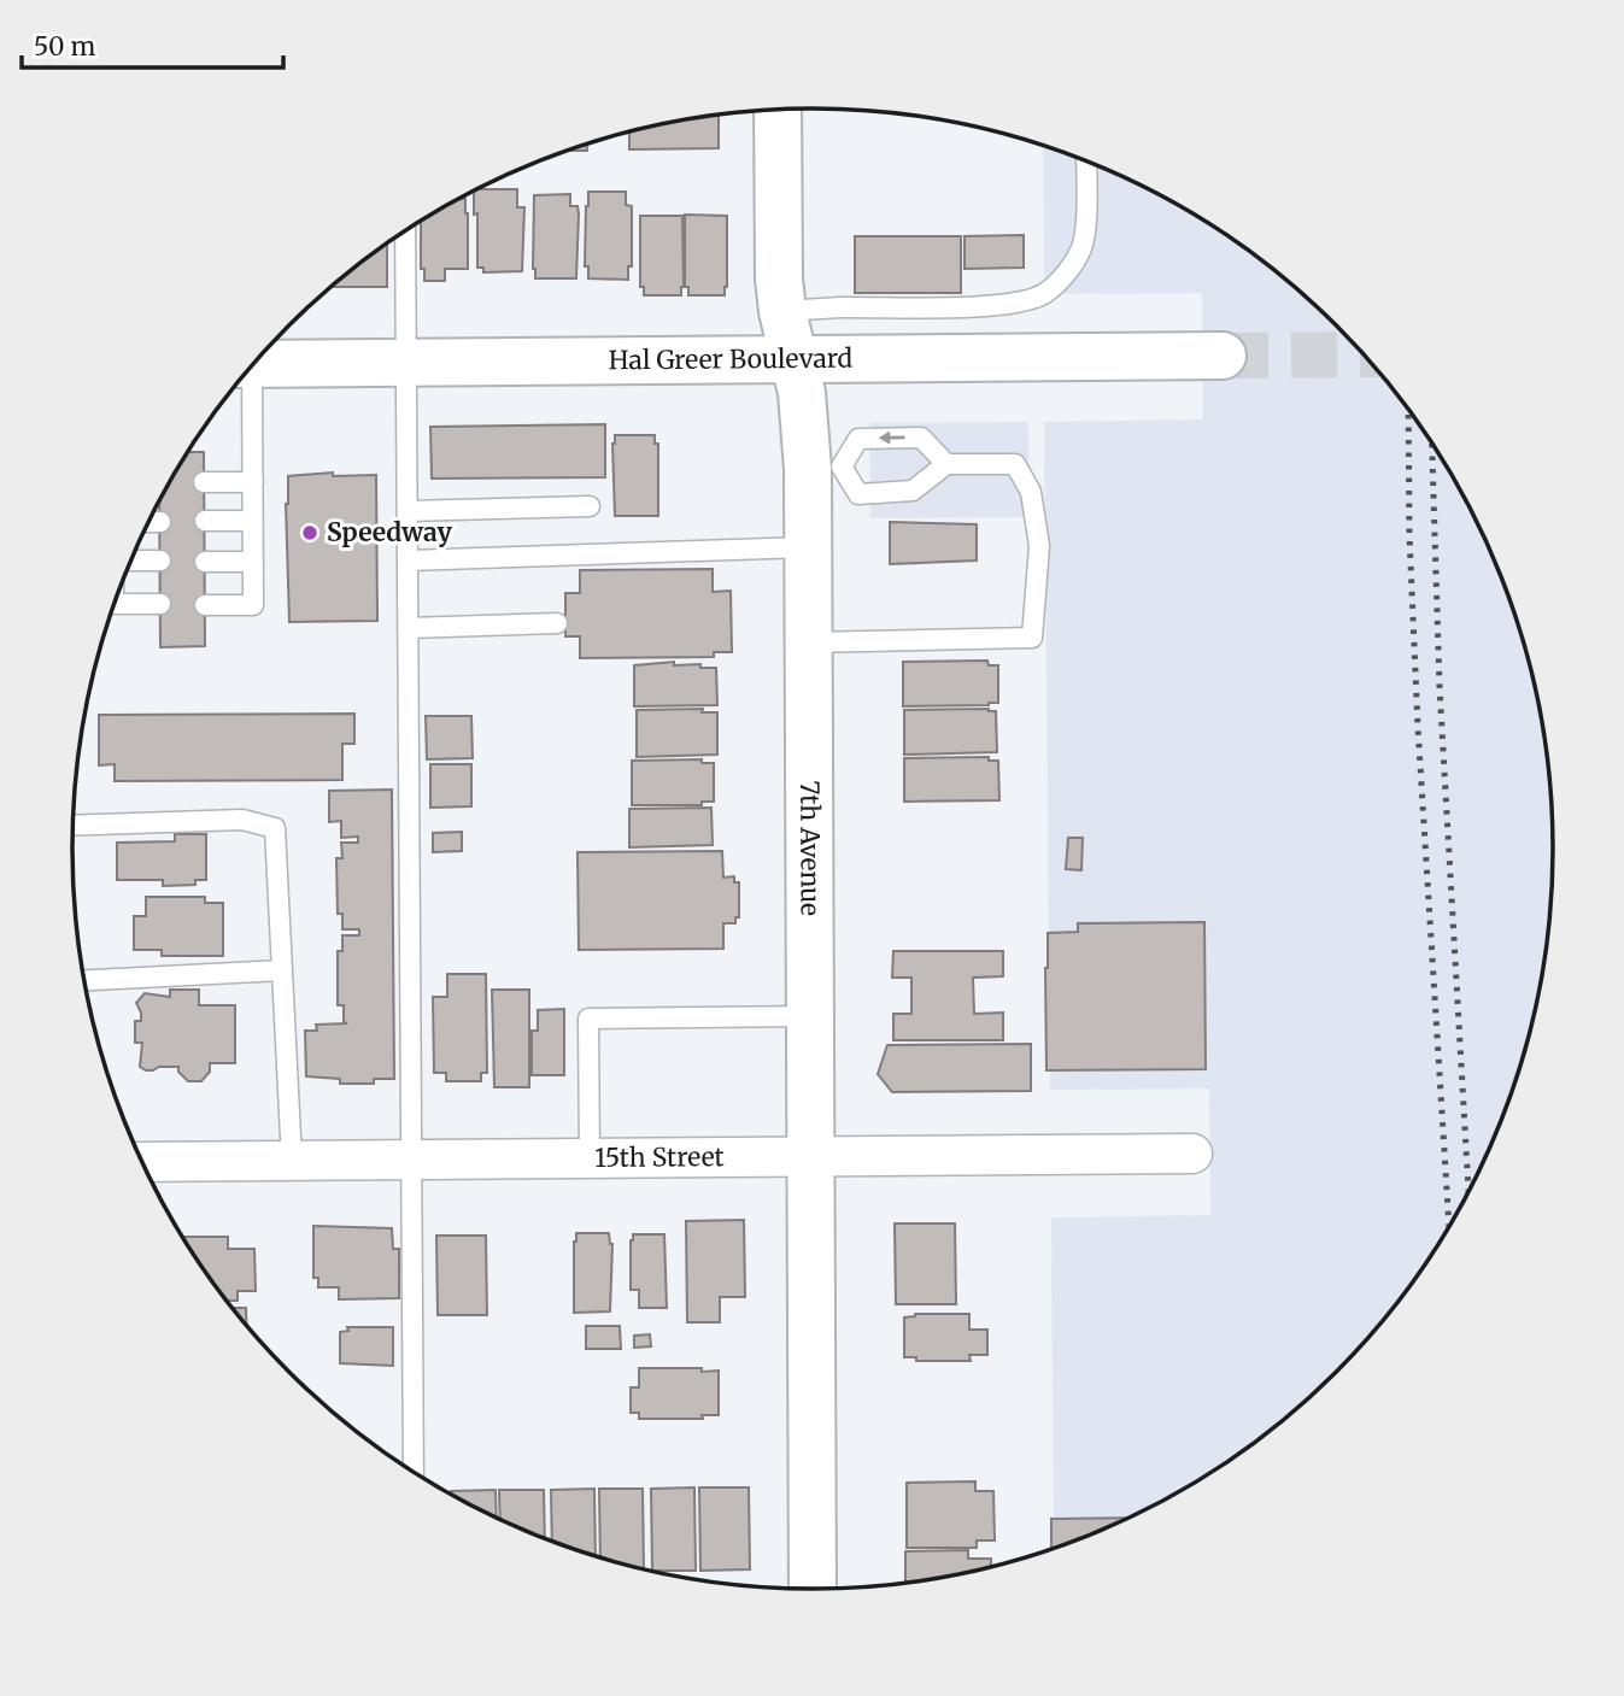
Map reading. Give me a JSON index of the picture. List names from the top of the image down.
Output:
{
  "streets": {
    "street": ["Hal Greer Boulevard", "7th Avenue", "15th Street"]
  },
  "crossings": [
    ["Hal Greer Boulevard", "7th Avenue"],
    ["7th Avenue", "15th Street"]
  ],
  "places": ["Speedway"],
  "scale_bar": "50 m"
}
